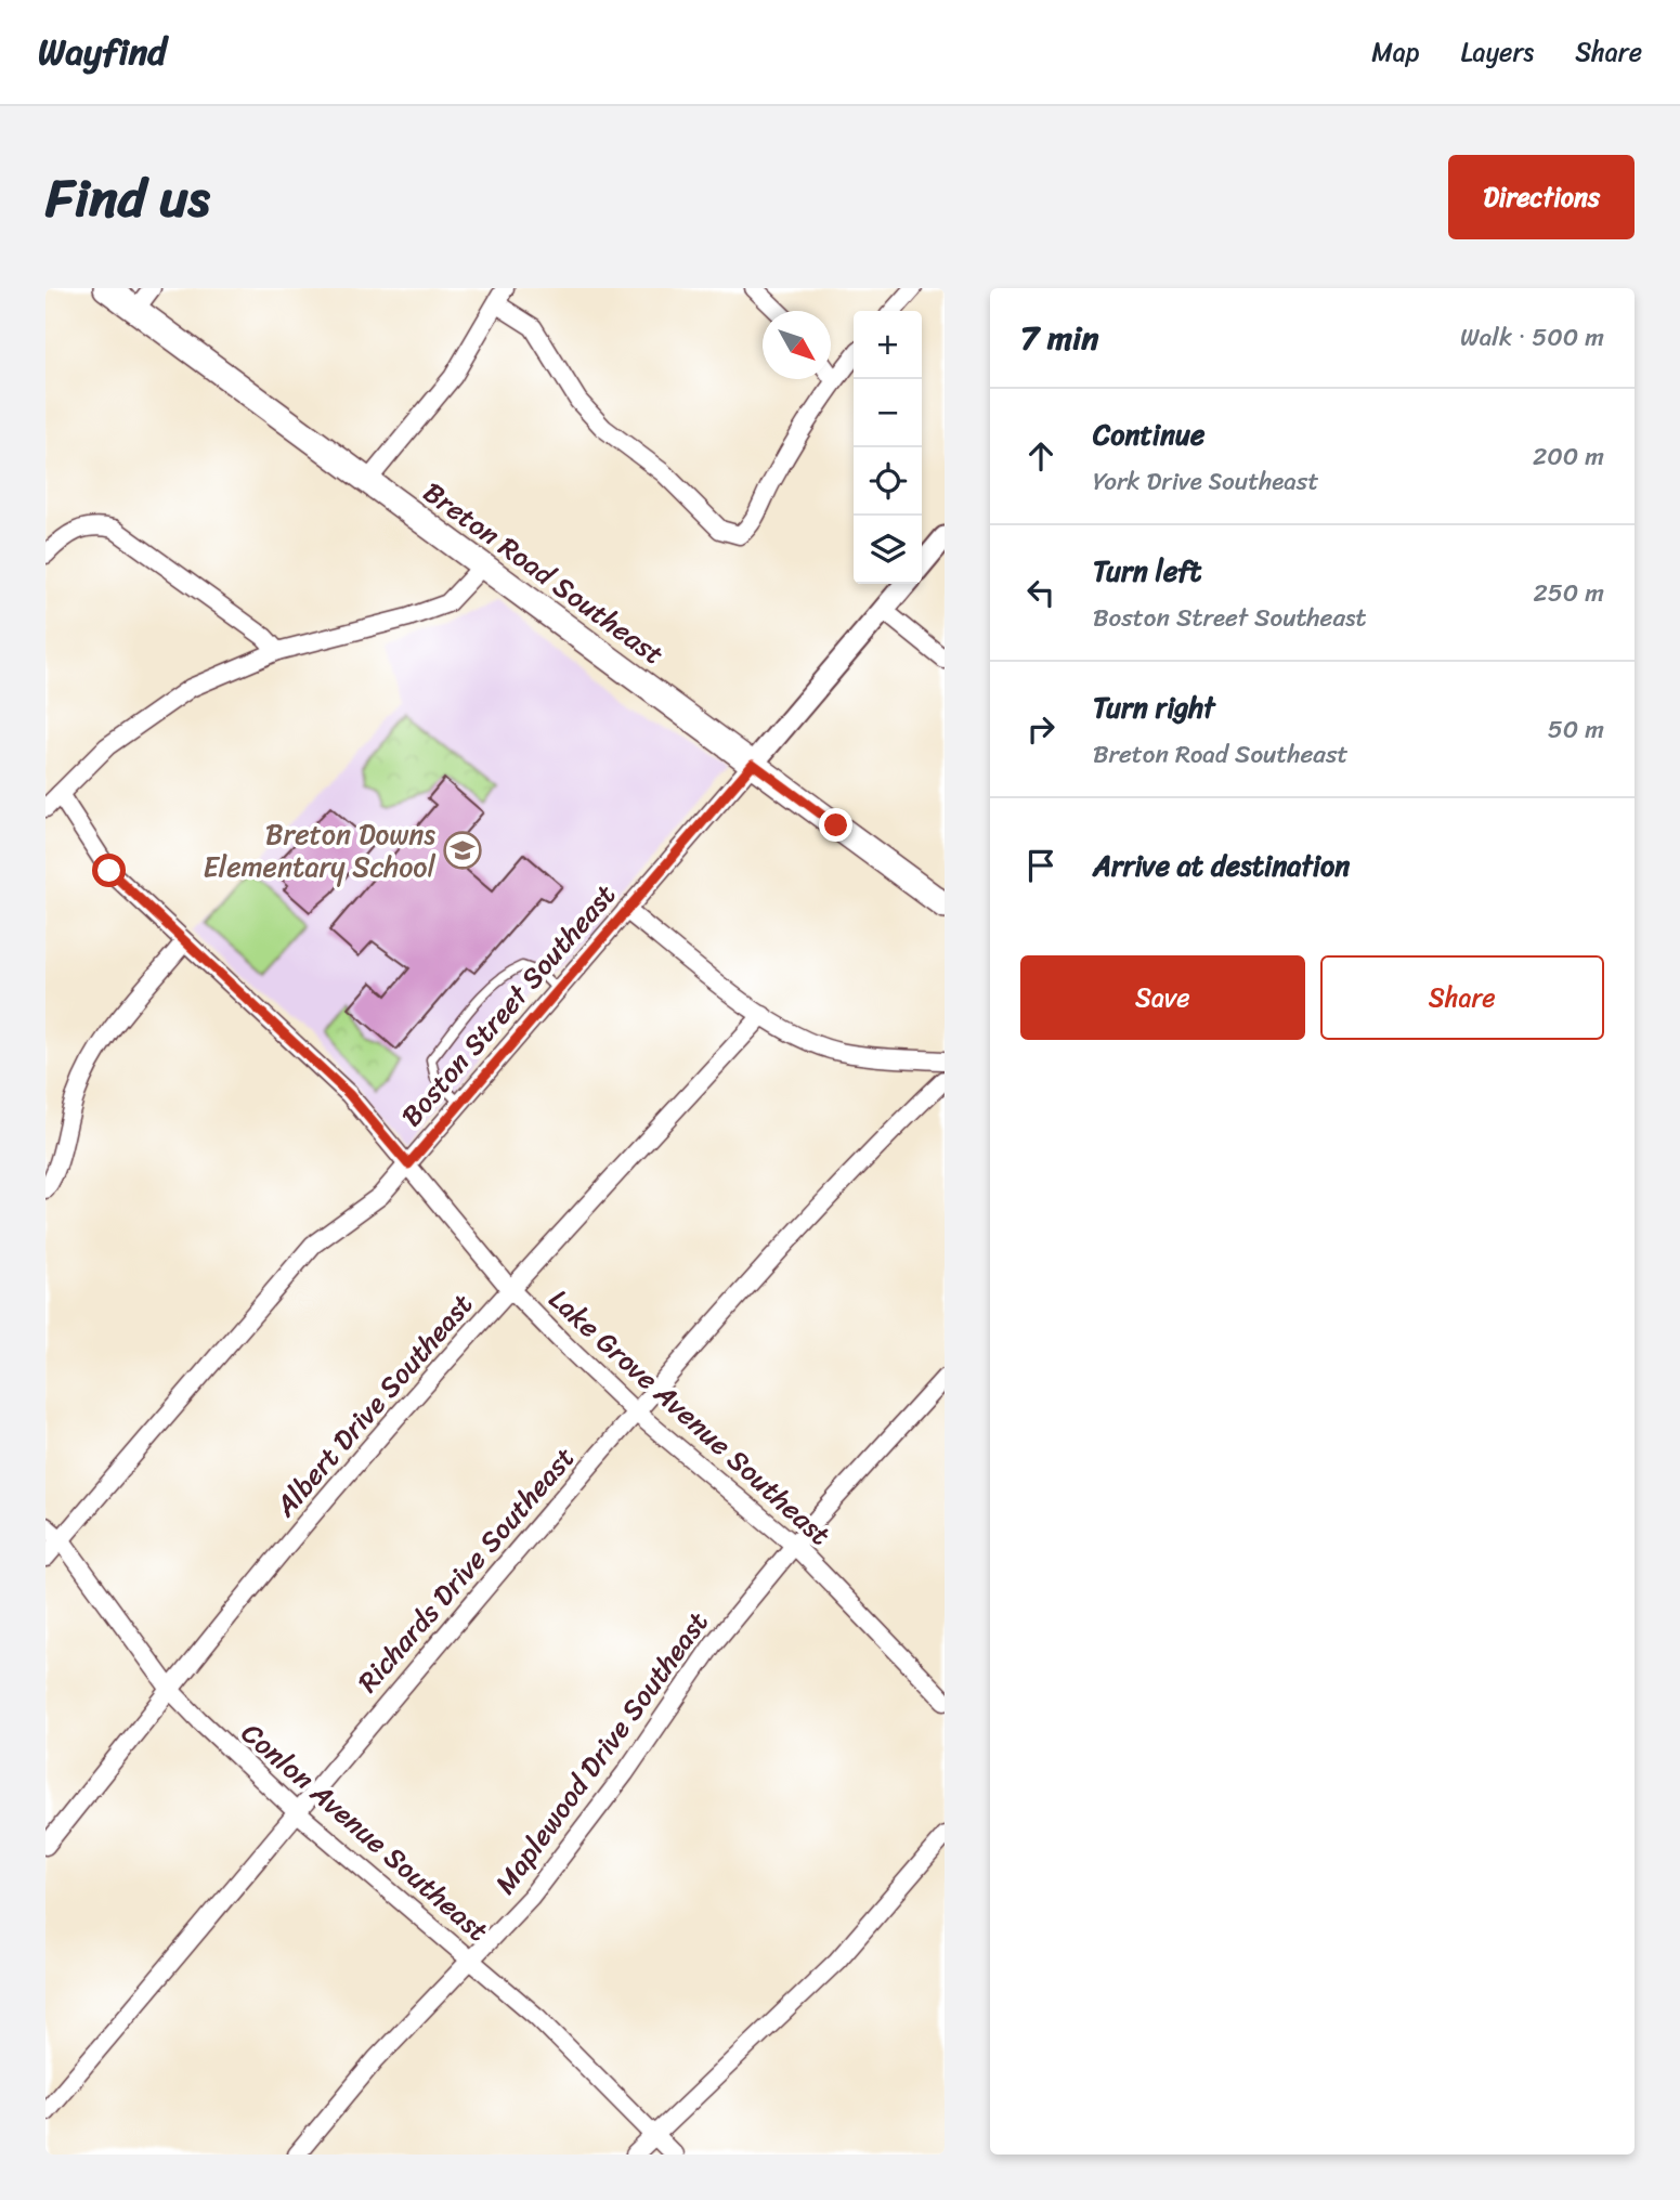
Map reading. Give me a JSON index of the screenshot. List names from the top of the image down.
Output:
{
  "streets": {
    "main road": ["Breton Road Southeast"],
    "street": [
      "Boston Street Southeast",
      "Albert Drive Southeast",
      "Lake Grove Avenue Southeast",
      "Richards Drive Southeast",
      "Maplewood Drive Southeast",
      "Conlon Avenue Southeast"
    ]
  },
  "crossings": [
    ["Breton Road Southeast", "Boston Street Southeast"],
    ["Boston Street Southeast", "Lake Grove Avenue Southeast"],
    ["Boston Street Southeast", "Conlon Avenue Southeast"],
    ["Albert Drive Southeast", "Lake Grove Avenue Southeast"],
    ["Albert Drive Southeast", "Conlon Avenue Southeast"],
    ["Lake Grove Avenue Southeast", "Richards Drive Southeast"],
    ["Lake Grove Avenue Southeast", "Maplewood Drive Southeast"],
    ["Richards Drive Southeast", "Conlon Avenue Southeast"],
    ["Maplewood Drive Southeast", "Conlon Avenue Southeast"]
  ],
  "places": {
    "school or university": ["Breton Downs Elementary School"]
  },
  "north": "bottom right",
  "page": {
    "header": "Wayfind",
    "nav": ["Map", "Layers", "Share"],
    "title": "Find us",
    "buttons": [
      "Directions",
      ["Save", "Share"]
    ],
    "heading": ["7 min", "Walk · 500 m"],
    "map_buttons": ["+", "−"],
    "list": [
      ["Continue", "York Drive Southeast", "200 m"],
      ["Turn left", "Boston Street Southeast", "250 m"],
      ["Turn right", "Breton Road Southeast", "50 m"],
      "Arrive at destination"
    ]
  }
}
